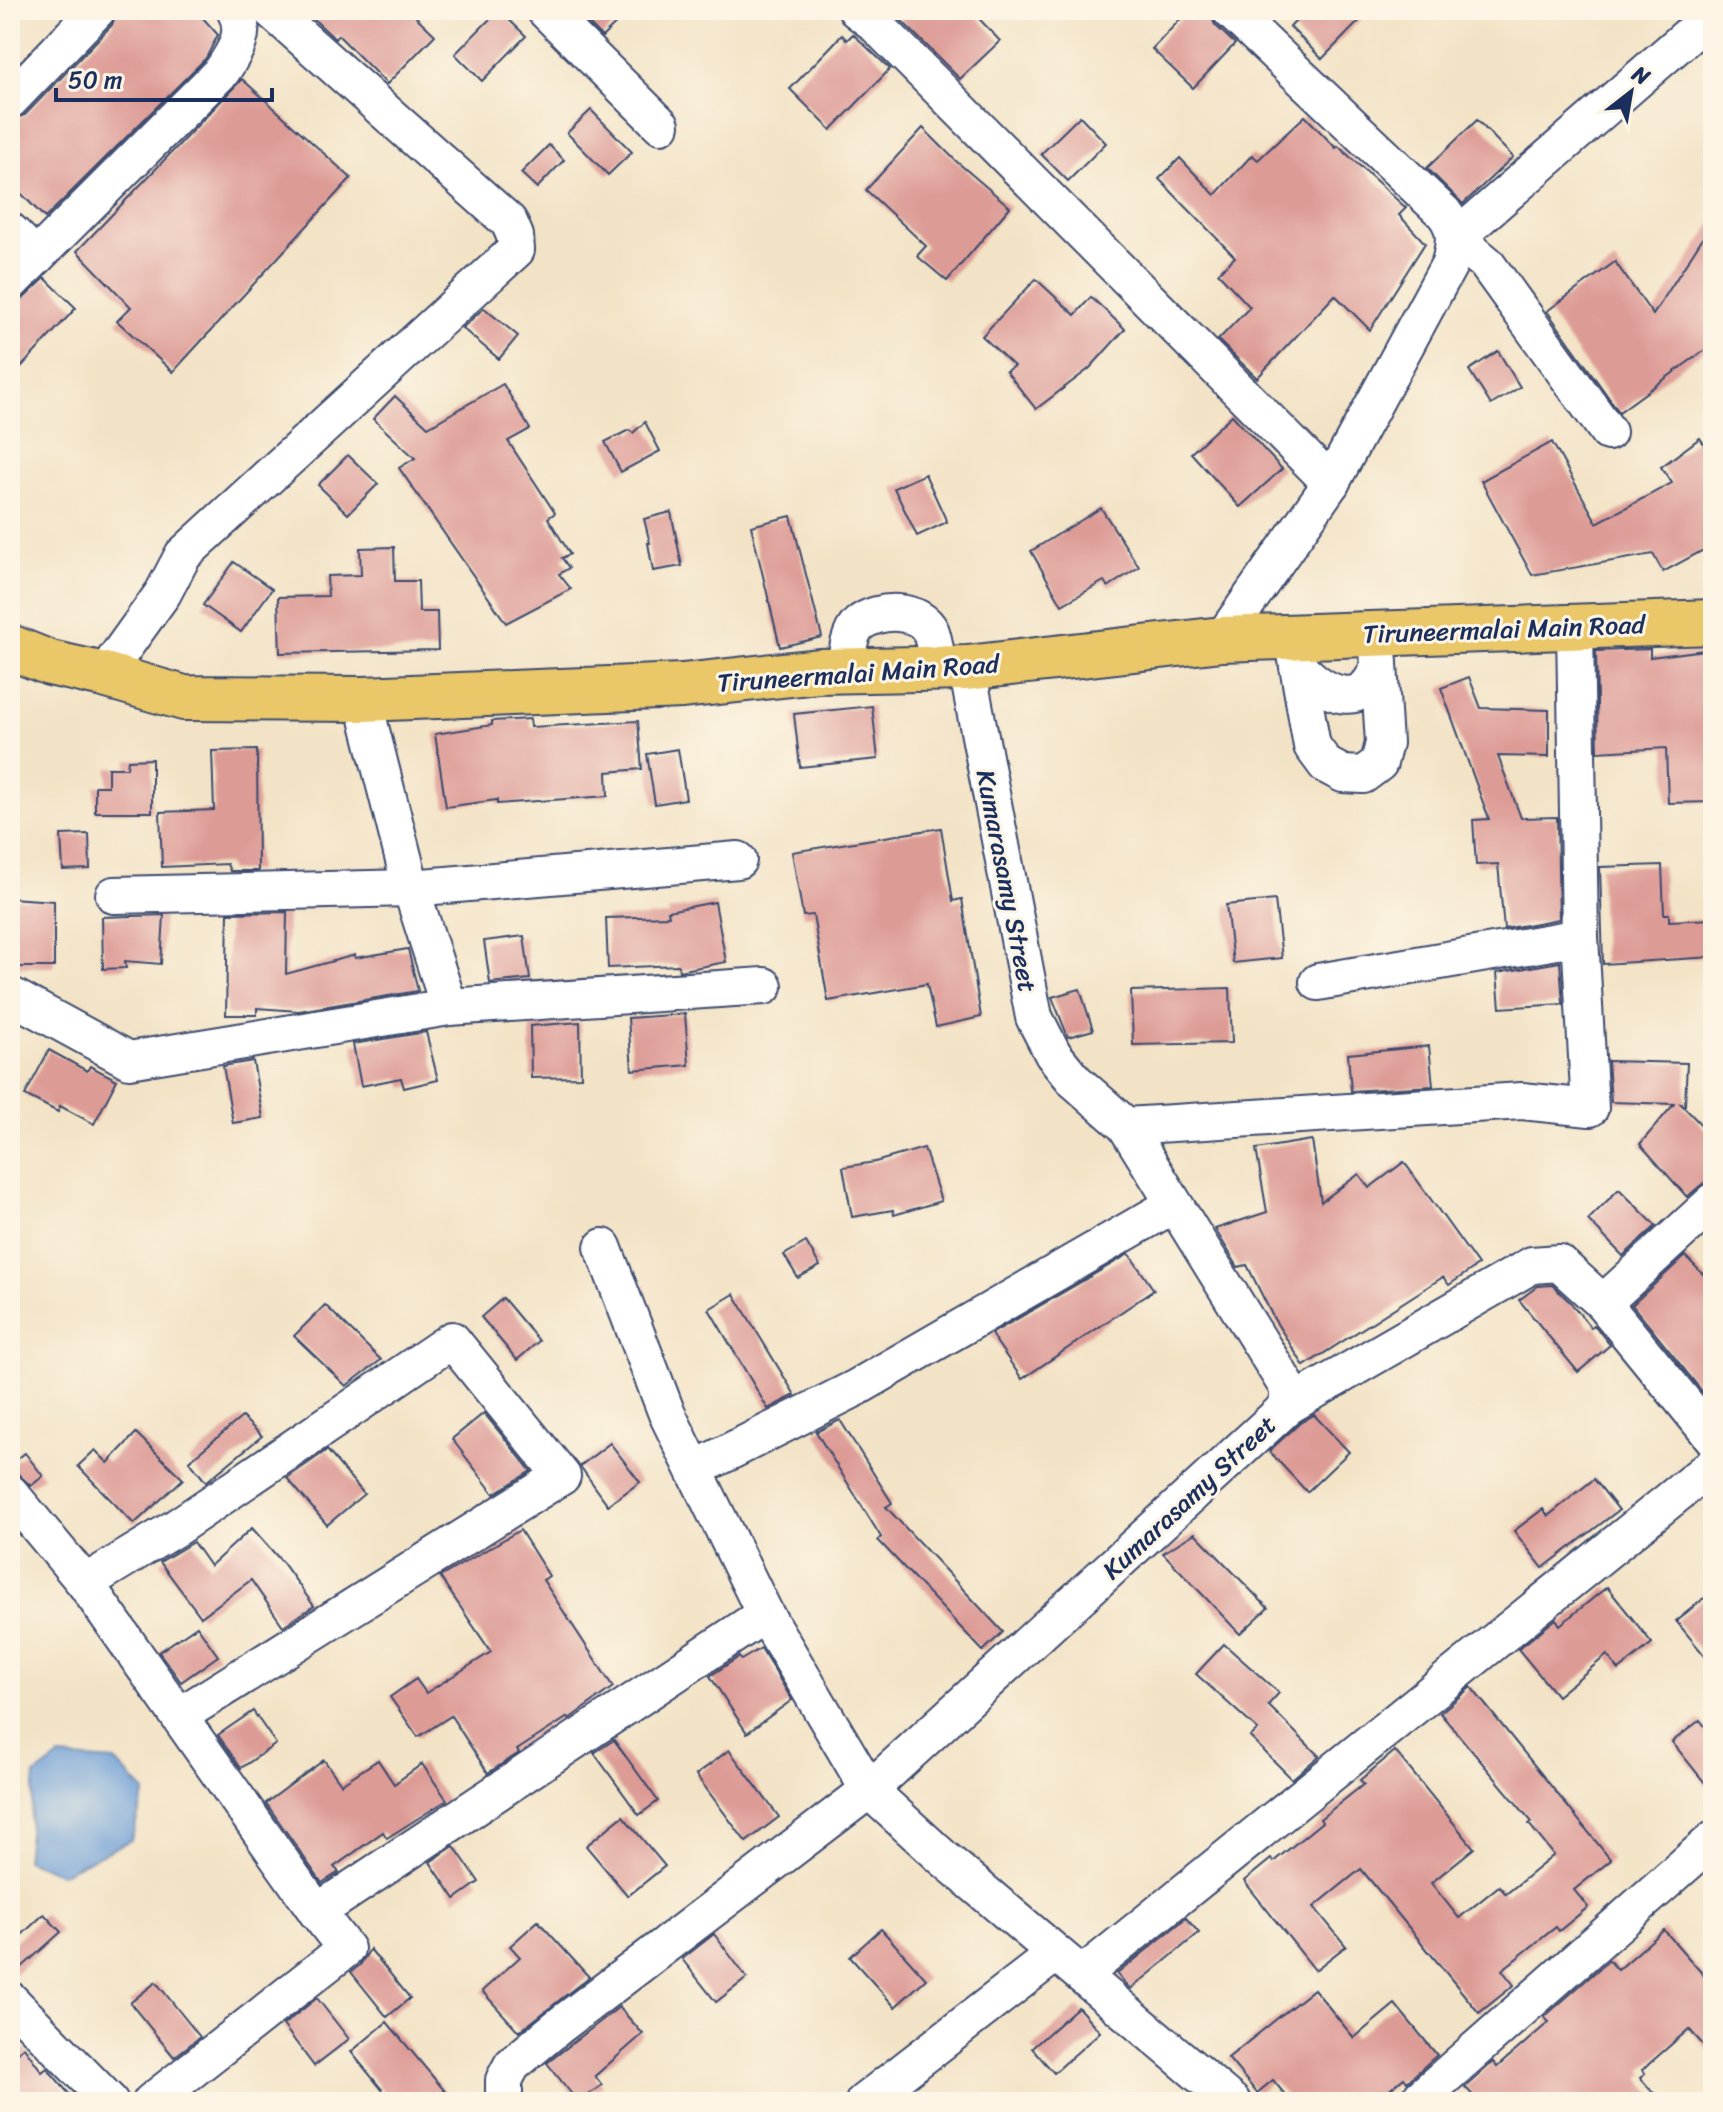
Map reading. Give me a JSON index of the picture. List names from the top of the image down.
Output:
{
  "streets": {
    "main road": ["Tiruneermalai Main Road"],
    "street": ["Kumarasamy Street"]
  },
  "crossings": [
    ["Tiruneermalai Main Road", "Kumarasamy Street"]
  ],
  "scale_bar": "50 m",
  "north": "top right"
}
